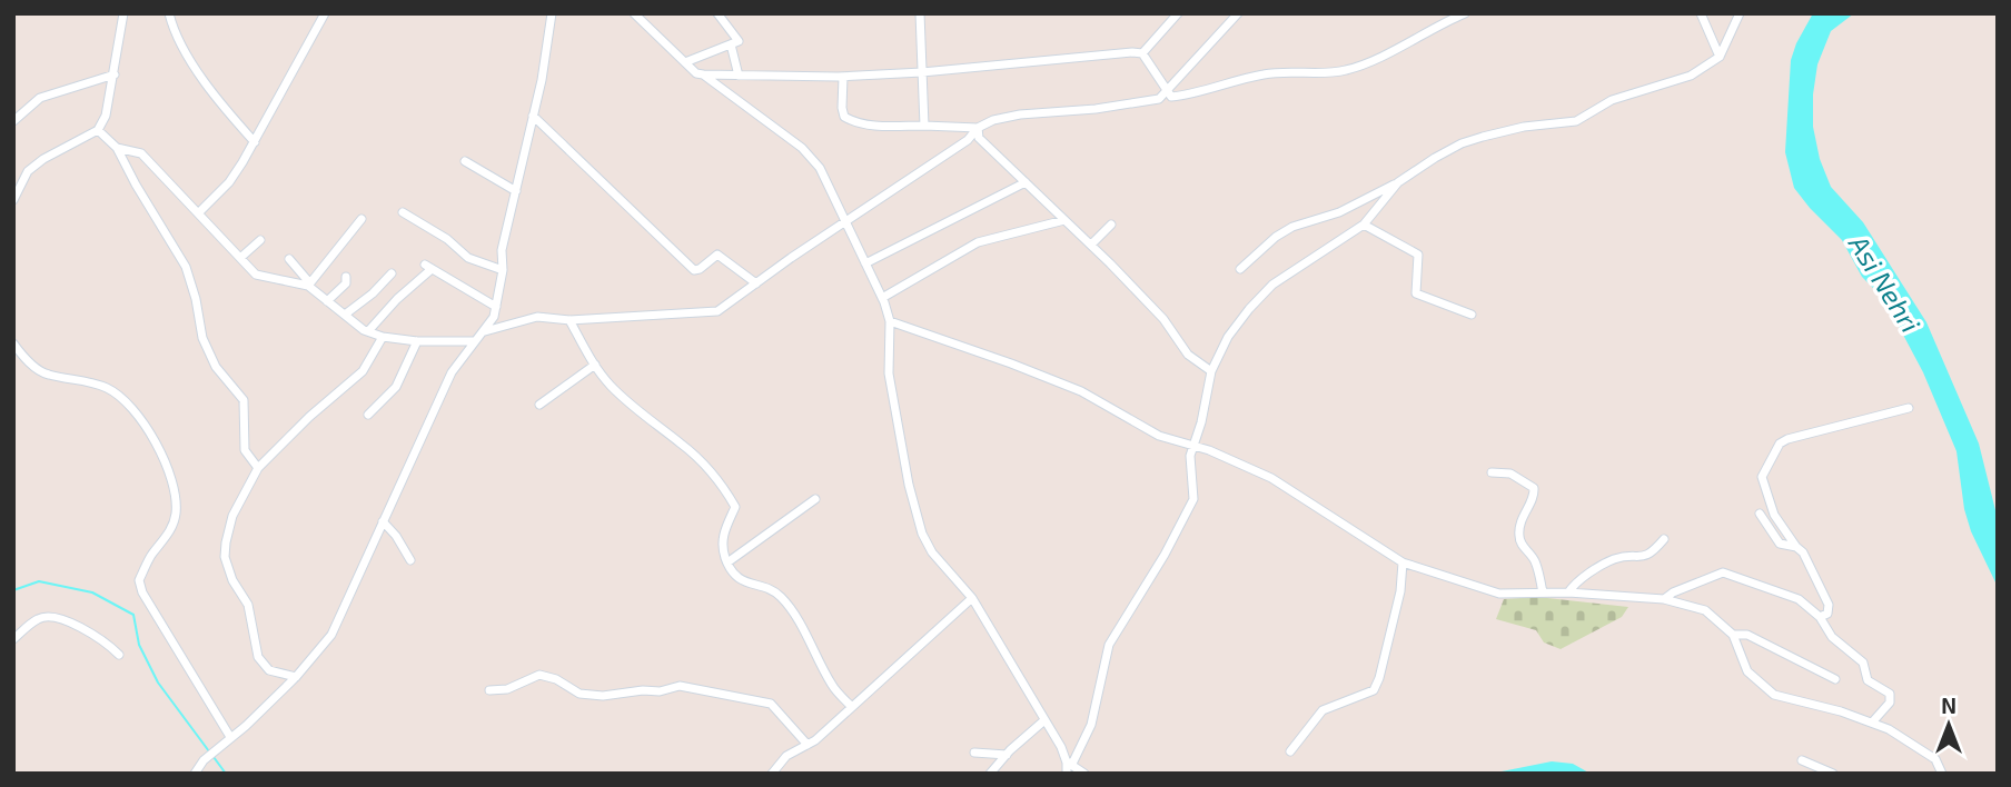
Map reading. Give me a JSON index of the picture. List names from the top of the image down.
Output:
{
  "water": ["Asi Nehri"],
  "north": "top"
}
